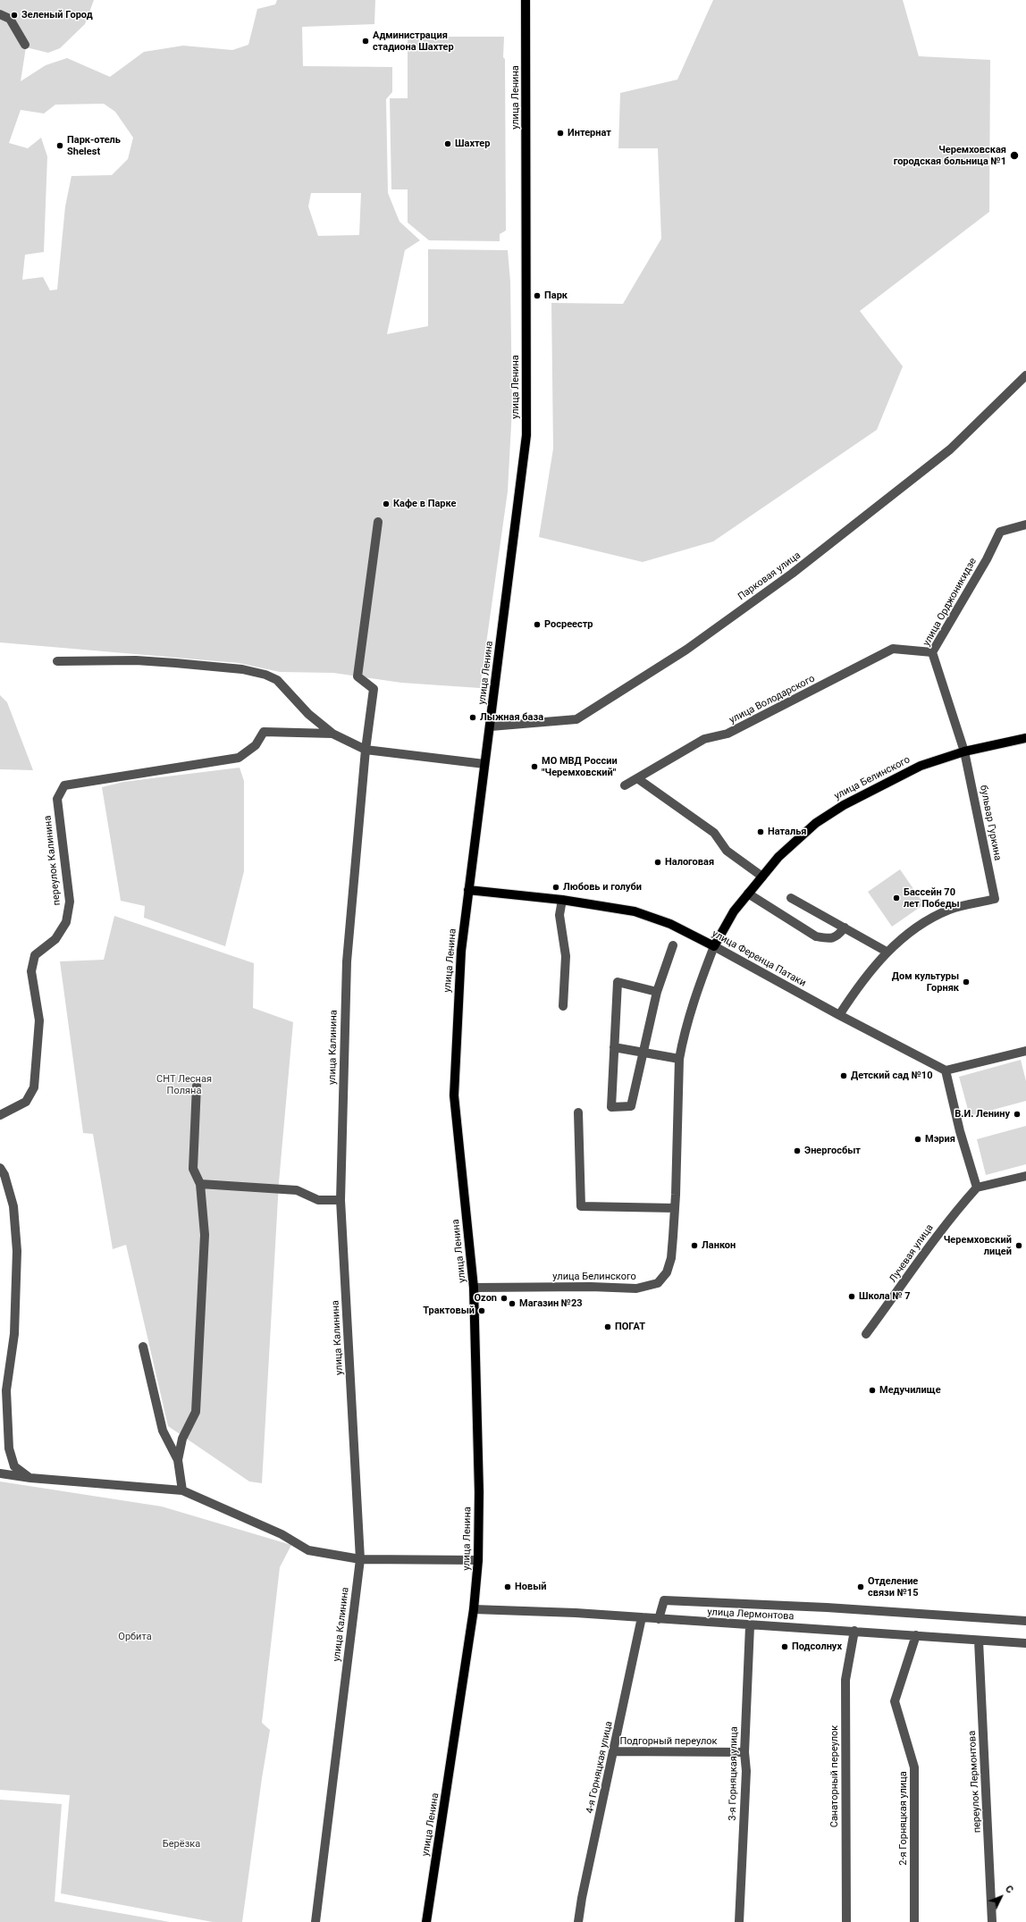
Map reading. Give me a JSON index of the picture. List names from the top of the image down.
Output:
{
  "streets": {
    "main road": ["улица Ленина", "улица Белинского", "улица Ференца Патаки"],
    "street": [
      "Парковая улица",
      "улица Орджоникидзе",
      "улица Володарского",
      "бульвар Гуркина",
      "переулок Калинина",
      "улица Калинина",
      "Лучевая улица",
      "улица Лермонтова",
      "Подгорный переулок",
      "4-я Горняцкая улица",
      "3-я Горняцкая улица",
      "Санаторный переулок",
      "переулок Лермонтова",
      "2-я Горняцкая улица"
    ]
  },
  "crossings": [
    ["улица Ленина", "Парковая улица"],
    ["улица Ленина", "улица Белинского"],
    ["улица Ленина", "улица Ференца Патаки"],
    ["улица Ленина", "улица Лермонтова"],
    ["улица Орджоникидзе", "улица Володарского"],
    ["улица Орджоникидзе", "улица Белинского"],
    ["улица Орджоникидзе", "бульвар Гуркина"],
    ["улица Белинского", "бульвар Гуркина"],
    ["улица Белинского", "улица Ференца Патаки"],
    ["улица Лермонтова", "4-я Горняцкая улица"],
    ["улица Лермонтова", "3-я Горняцкая улица"],
    ["улица Лермонтова", "Санаторный переулок"],
    ["улица Лермонтова", "переулок Лермонтова"],
    ["улица Лермонтова", "2-я Горняцкая улица"],
    ["Подгорный переулок", "4-я Горняцкая улица"],
    ["Подгорный переулок", "3-я Горняцкая улица"]
  ],
  "parks": ["СНТ Лесная Поляна", "Орбита", "Берёзка"],
  "places": [
    "Зеленый Город",
    "Администрация стадиона Шахтер",
    "Интернат",
    "Шахтер",
    "Парк-отель Shelest",
    "Черемховская городская больница №1",
    "Парк",
    "Кафе в Парке",
    "Росреестр",
    "Лыжная база",
    "МО МВД России \"Черемховский\"",
    "Наталья",
    "Налоговая",
    "Любовь и голуби",
    "Бассейн 70 лет Победы",
    "Дом культуры Горняк",
    "Детский сад №10",
    "В.И. Ленину",
    "Мэрия",
    "Энергосбыт",
    "Ланкон",
    "Черемховский лицей",
    "Школа № 7",
    "Ozon",
    "Магазин №23",
    "Трактовый",
    "ПОГАТ",
    "Медучилище",
    "Новый",
    "Отделение связи №15",
    "Подсолнух"
  ],
  "north": "top right"
}
